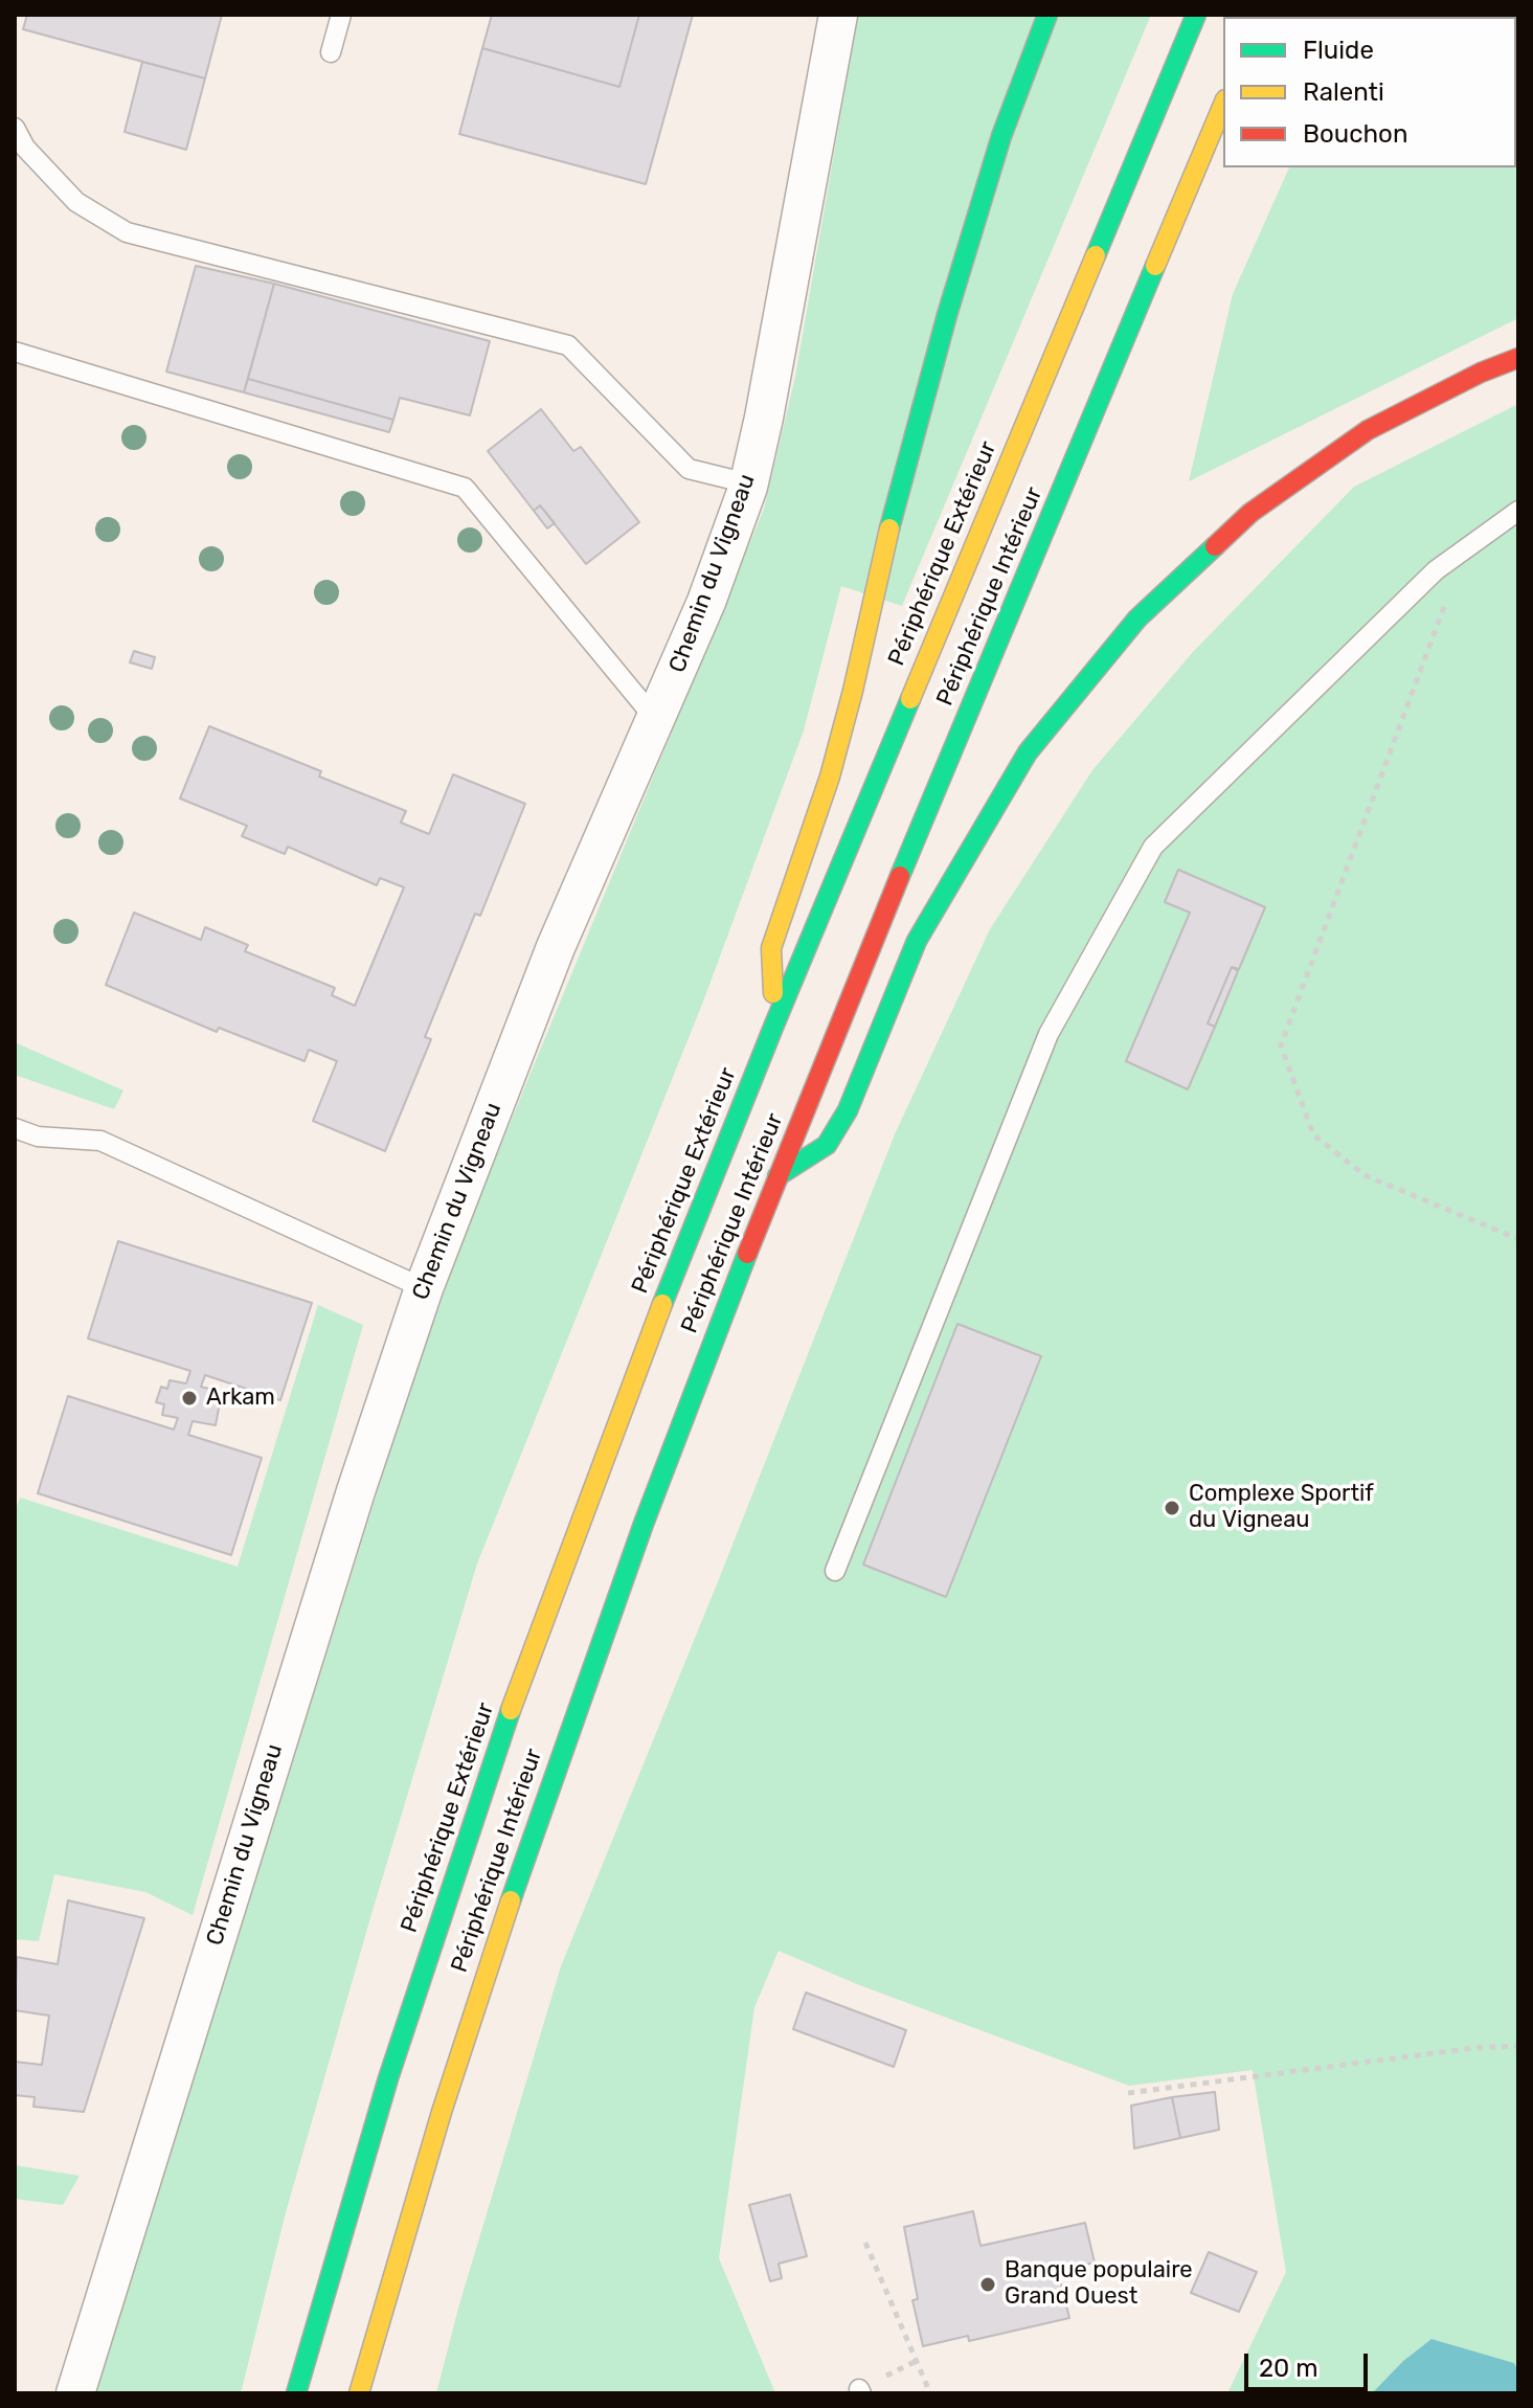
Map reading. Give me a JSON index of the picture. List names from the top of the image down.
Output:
{
  "streets": {
    "highway": ["Périphérique Extérieur", "Périphérique Intérieur"],
    "street": ["Chemin du Vigneau"]
  },
  "places": ["Arkam", "Complexe Sportif du Vigneau", "Banque populaire Grand Ouest"],
  "legend": ["Fluide", "Ralenti", "Bouchon"],
  "scale_bar": "20 m"
}
